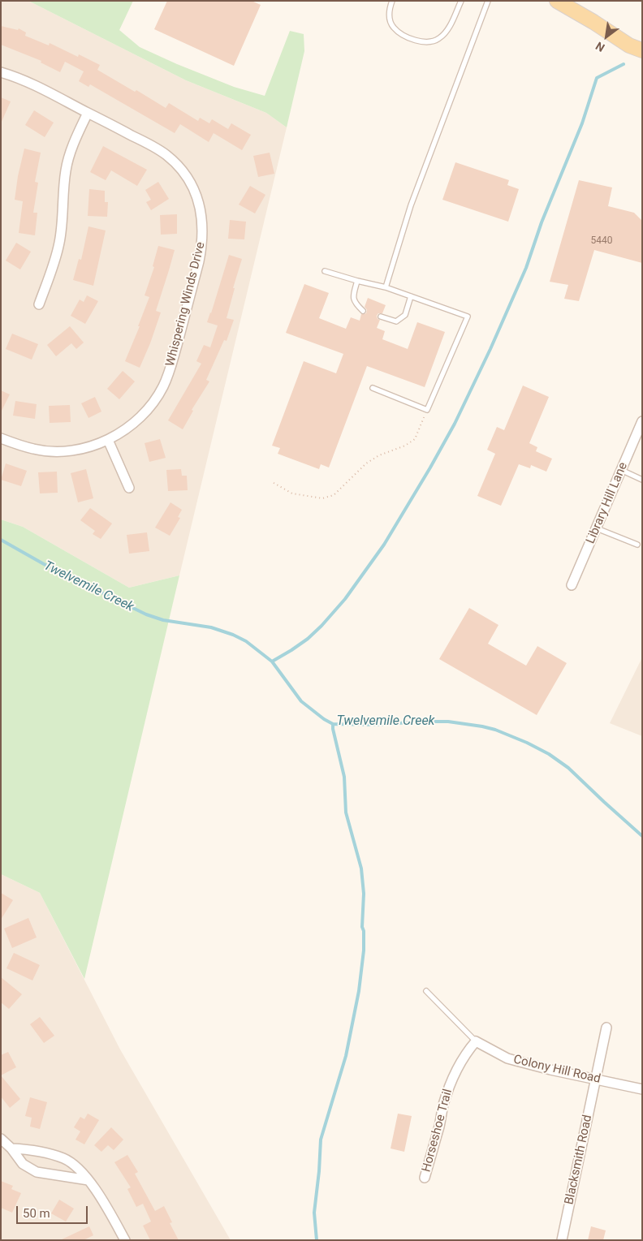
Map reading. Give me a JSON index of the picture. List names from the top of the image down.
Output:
{
  "streets": {
    "street": [
      "Whispering Winds Drive",
      "Library Hill Lane",
      "Colony Hill Road",
      "Horseshoe Trail",
      "Blacksmith Road"
    ]
  },
  "crossings": [
    ["Colony Hill Road", "Horseshoe Trail"],
    ["Colony Hill Road", "Blacksmith Road"]
  ],
  "water": ["Twelvemile Creek"],
  "house_numbers": ["5440"],
  "scale_bar": "50 m",
  "north": "bottom left"
}
